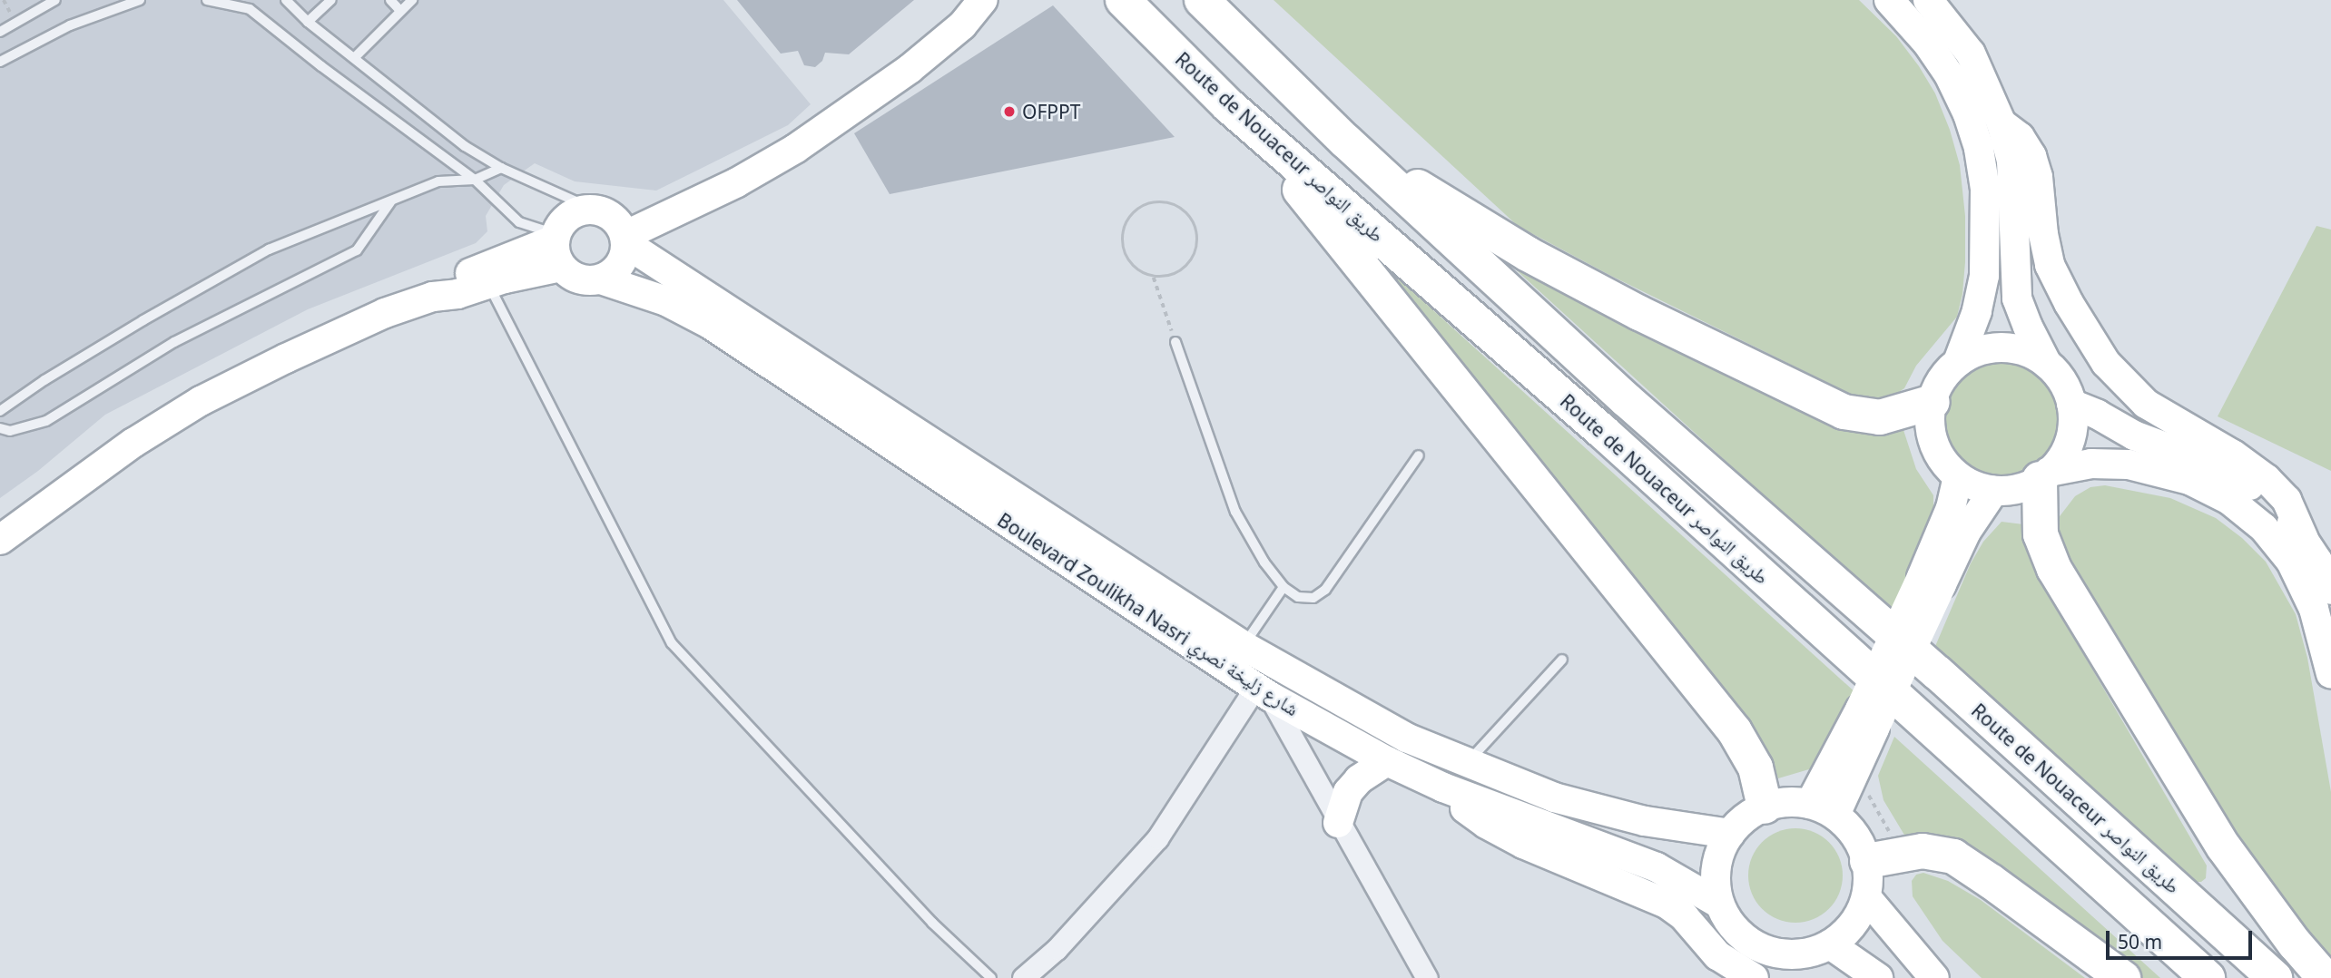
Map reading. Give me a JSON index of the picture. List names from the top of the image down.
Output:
{
  "streets": {
    "highway": ["Route de Nouaceur طريق النواصر"],
    "main road": ["Boulevard Zoulikha Nasri شارع زليخة نصري"]
  },
  "places": ["OFPPT"],
  "scale_bar": "50 m"
}
